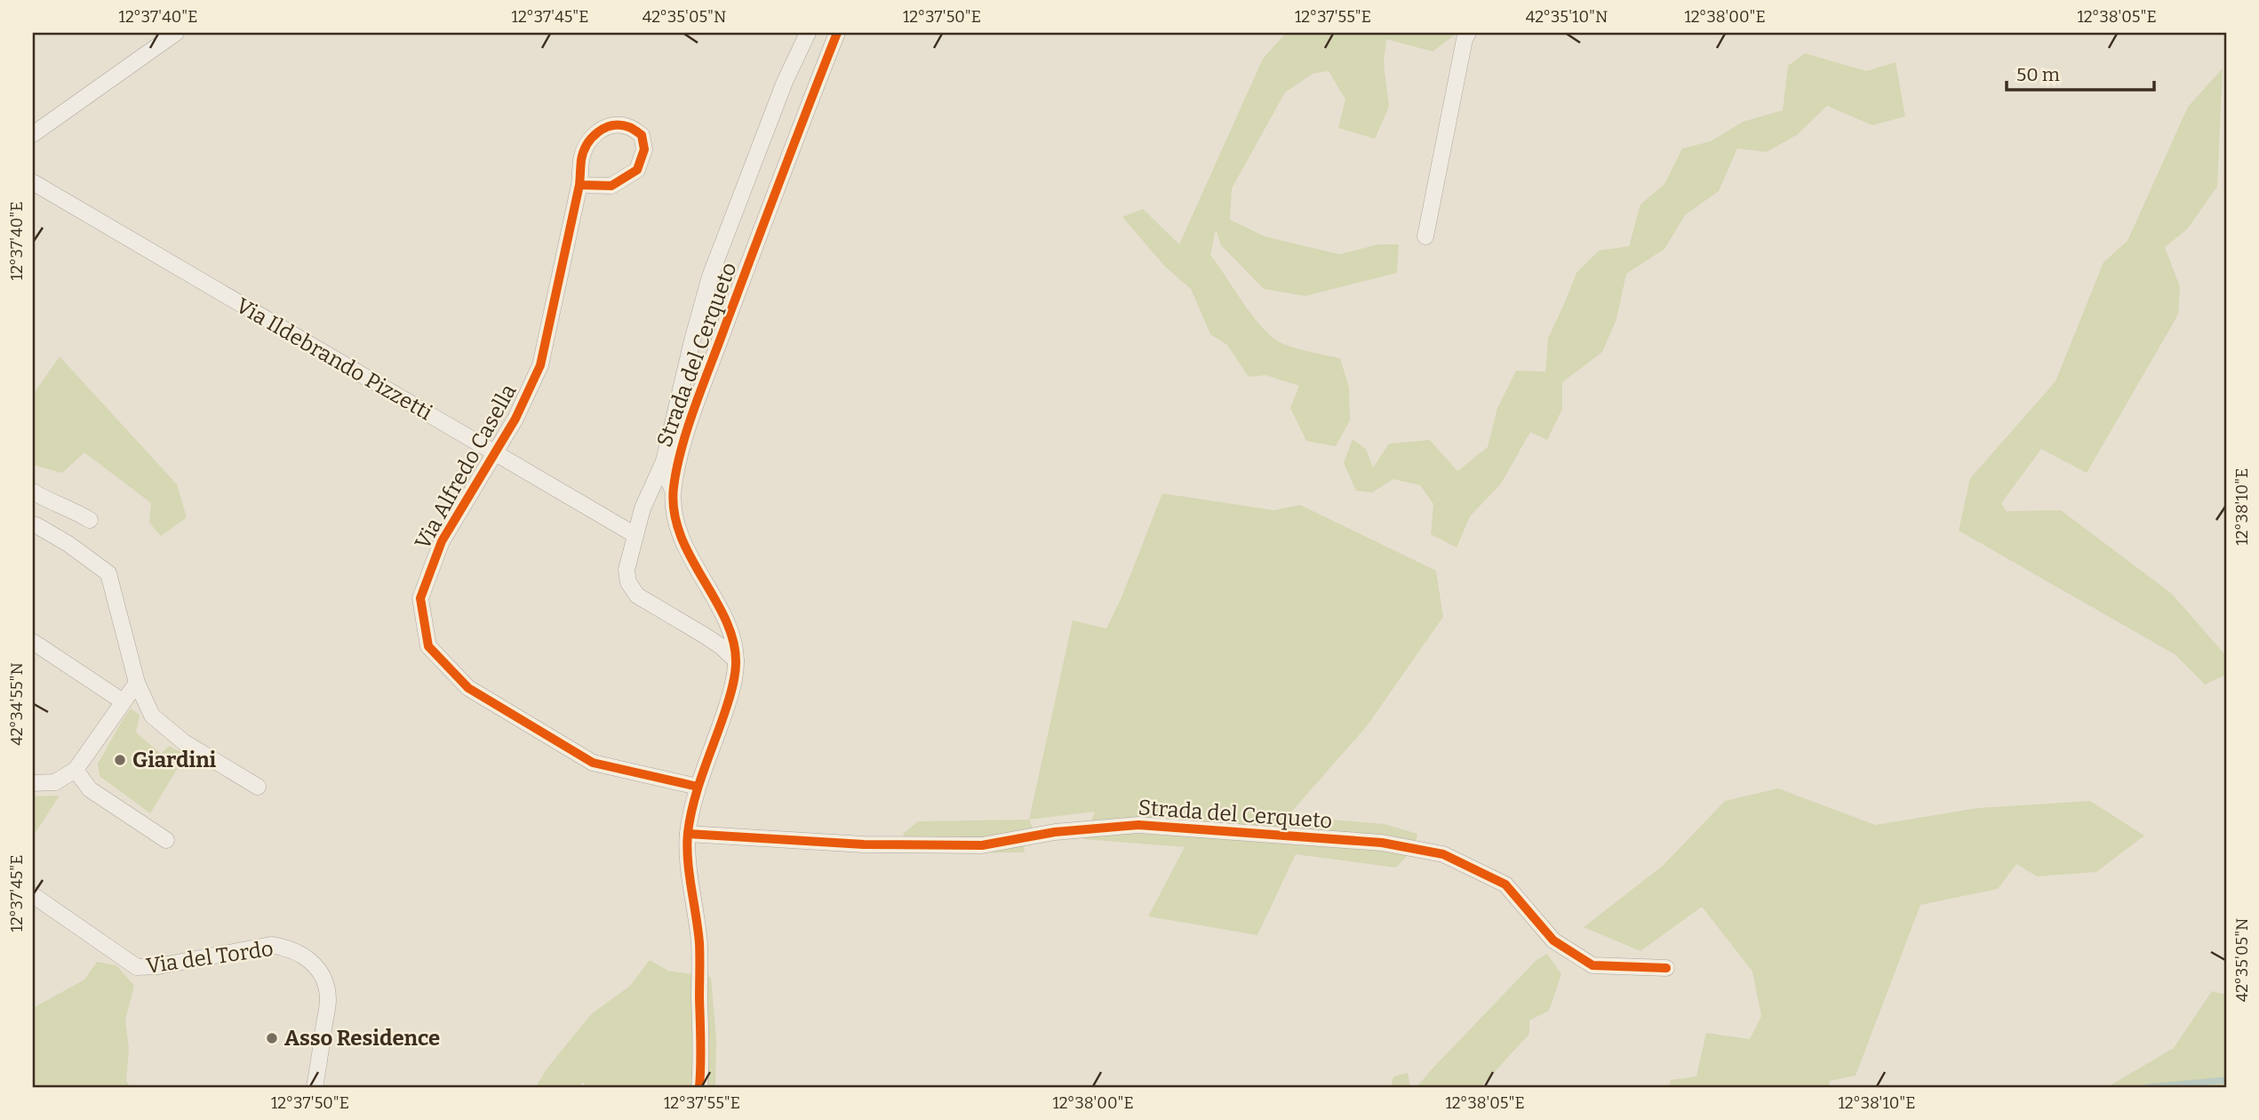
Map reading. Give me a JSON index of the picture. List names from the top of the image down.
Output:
{
  "streets": {
    "street": [
      "Strada del Cerqueto",
      "Via Ildebrando Pizzetti",
      "Via Alfredo Casella",
      "Via del Tordo"
    ]
  },
  "crossings": [
    ["Strada del Cerqueto", "Via Ildebrando Pizzetti"],
    ["Strada del Cerqueto", "Via Alfredo Casella"],
    ["Via Ildebrando Pizzetti", "Via Alfredo Casella"]
  ],
  "places": ["Giardini", "Asso Residence"],
  "scale_bar": "50 m",
  "coordinates": [
    "12°37'40\"E",
    "12°37'45\"E",
    "42°35'05\"N",
    "12°37'50\"E",
    "12°37'55\"E",
    "42°35'10\"N",
    "12°38'00\"E",
    "12°38'05\"E",
    "12°38'10\"E",
    "42°34'55\"N"
  ]
}
